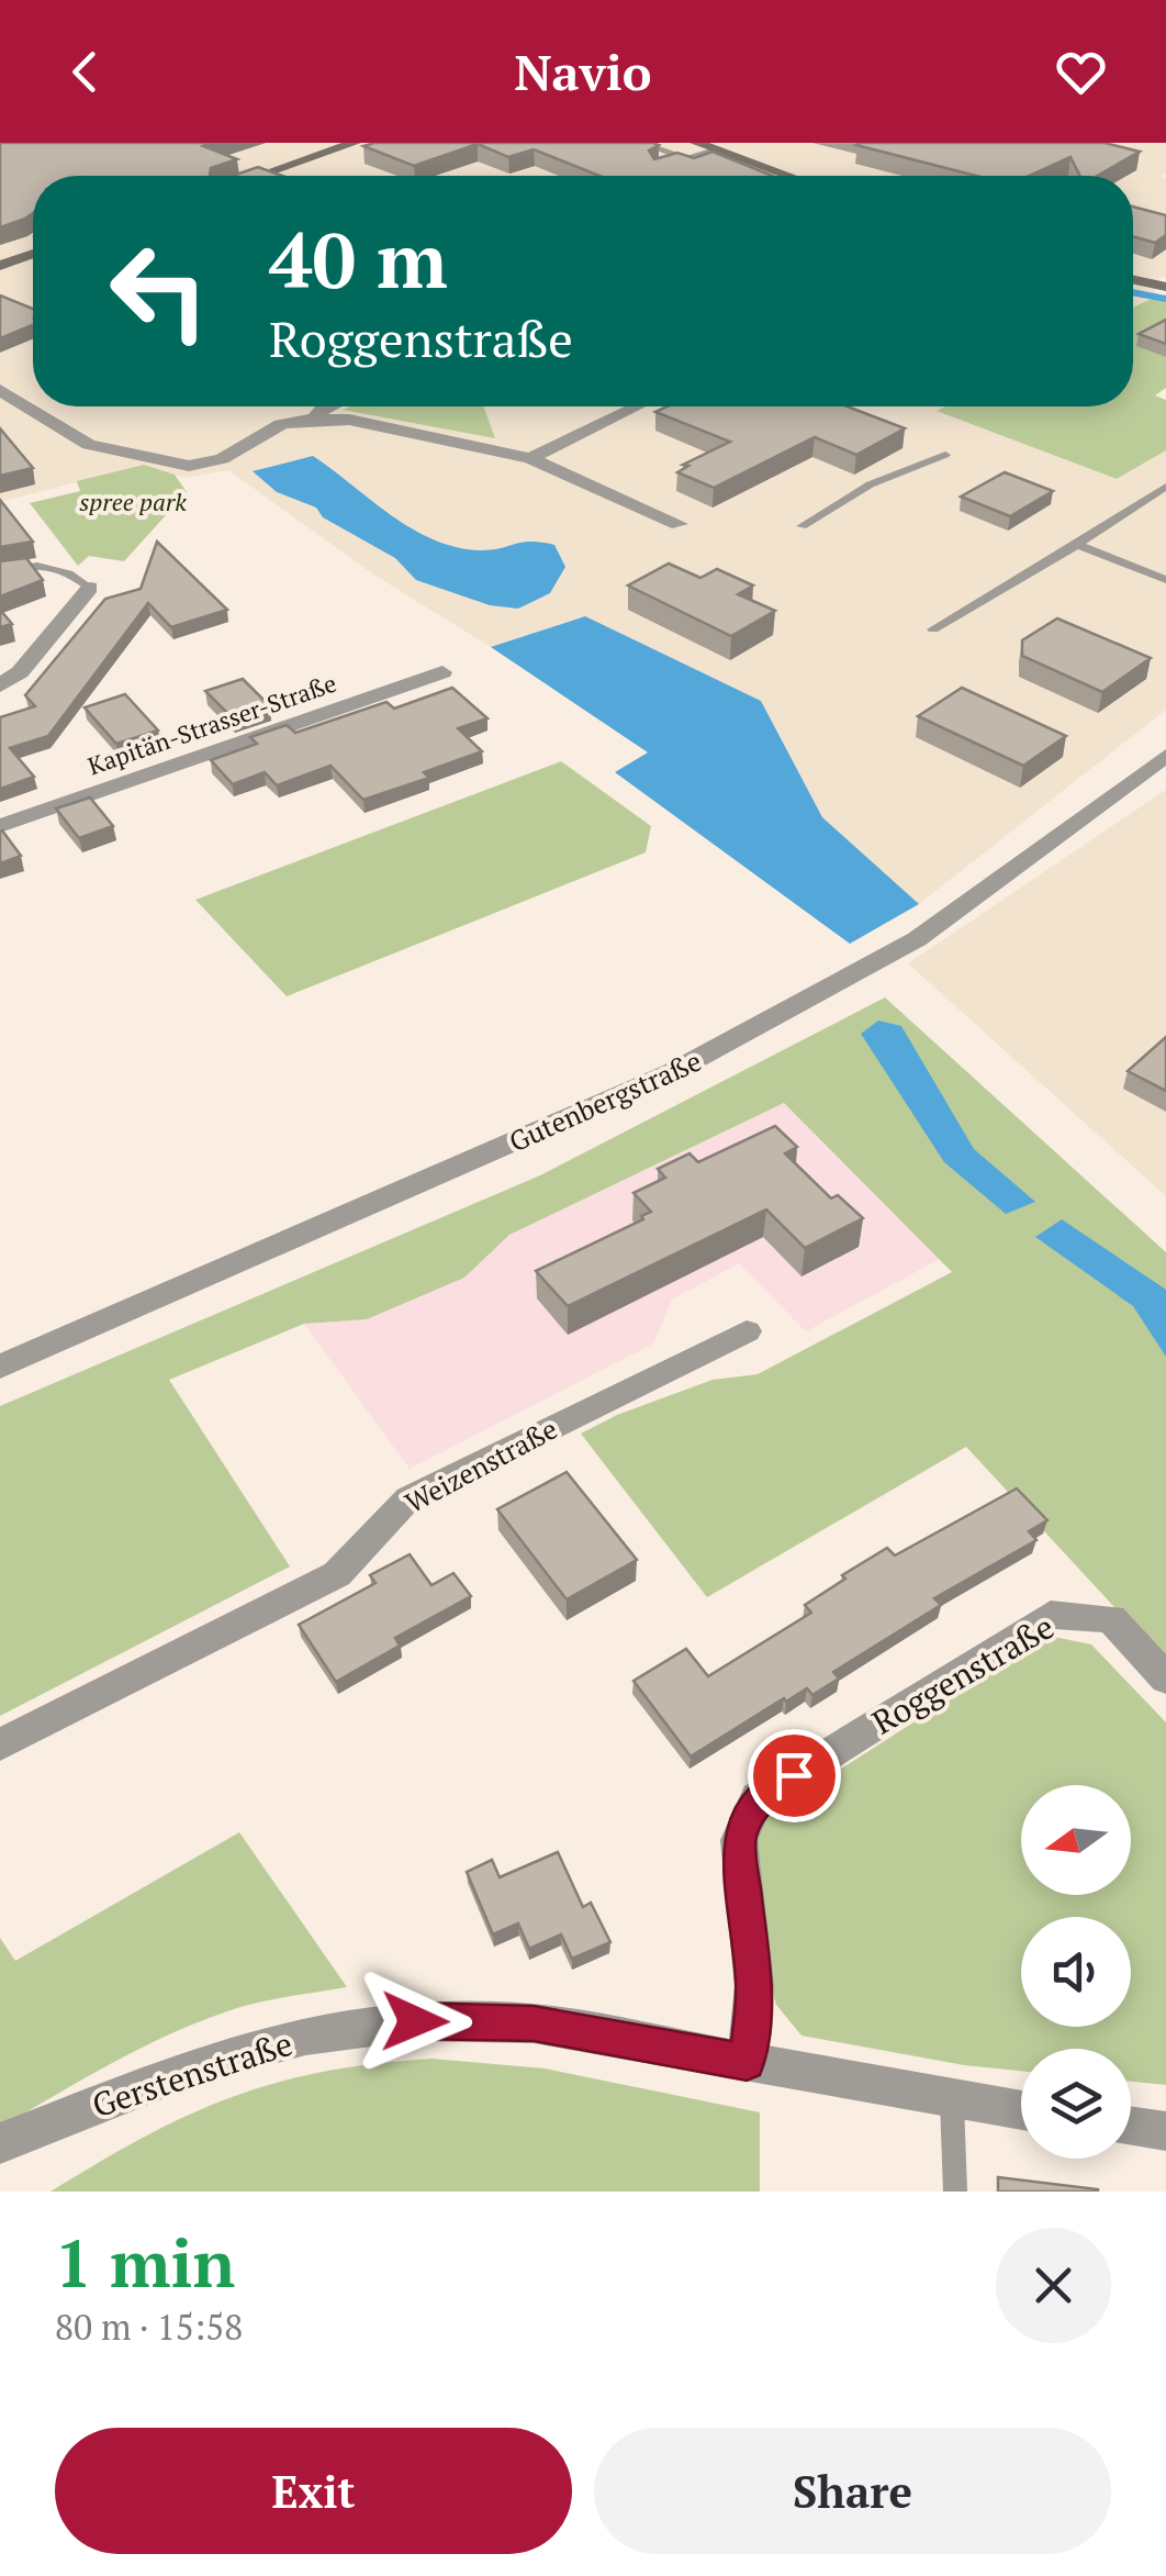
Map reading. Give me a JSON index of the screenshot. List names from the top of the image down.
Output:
{
  "streets": {
    "street": [
      "Kapitän-Strasser-Straße",
      "Gutenbergstraße",
      "Weizenstraße",
      "Roggenstraße",
      "Gerstenstraße"
    ]
  },
  "crossings": [
    ["Roggenstraße", "Gerstenstraße"]
  ],
  "parks": ["spree park"],
  "north": "left",
  "page": {
    "header": "Navio",
    "turn": ["40 m", "Roggenstraße"],
    "heading": ["1 min", "80 m · 15:58"],
    "buttons": ["Exit", "Share"]
  }
}
